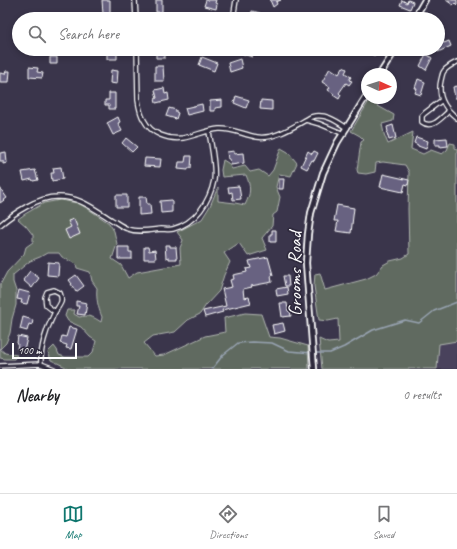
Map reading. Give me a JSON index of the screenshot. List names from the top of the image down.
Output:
{
  "streets": {
    "street": ["Grooms Road"]
  },
  "scale_bar": "100 m",
  "north": "right",
  "page": {
    "search": "Search here",
    "scale": "100 m",
    "heading": ["Nearby", "0 results"],
    "nav": ["Map", "Directions", "Saved"]
  }
}
